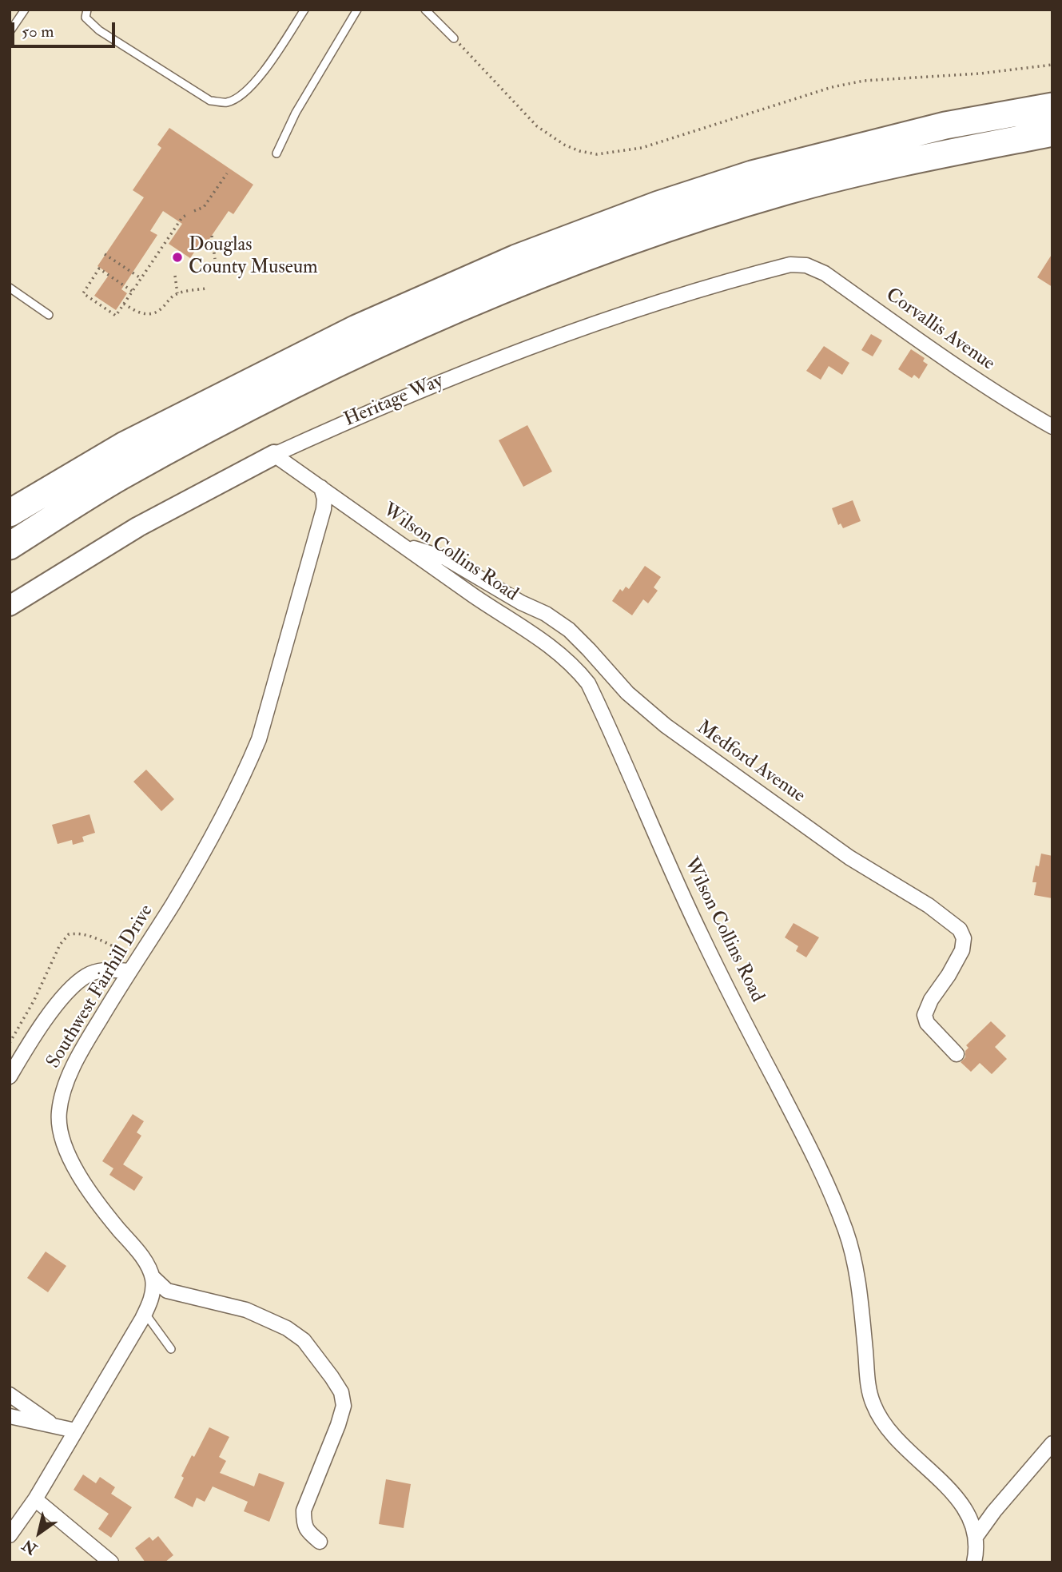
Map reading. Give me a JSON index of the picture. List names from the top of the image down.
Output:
{
  "streets": {
    "street": [
      "Corvallis Avenue",
      "Heritage Way",
      "Wilson Collins Road",
      "Medford Avenue",
      "Southwest Fairhill Drive"
    ]
  },
  "crossings": [
    ["Corvallis Avenue", "Heritage Way"],
    ["Heritage Way", "Wilson Collins Road"],
    ["Wilson Collins Road", "Medford Avenue"],
    ["Wilson Collins Road", "Southwest Fairhill Drive"]
  ],
  "places": ["Douglas County Museum"],
  "scale_bar": "50 m",
  "north": "bottom left"
}
